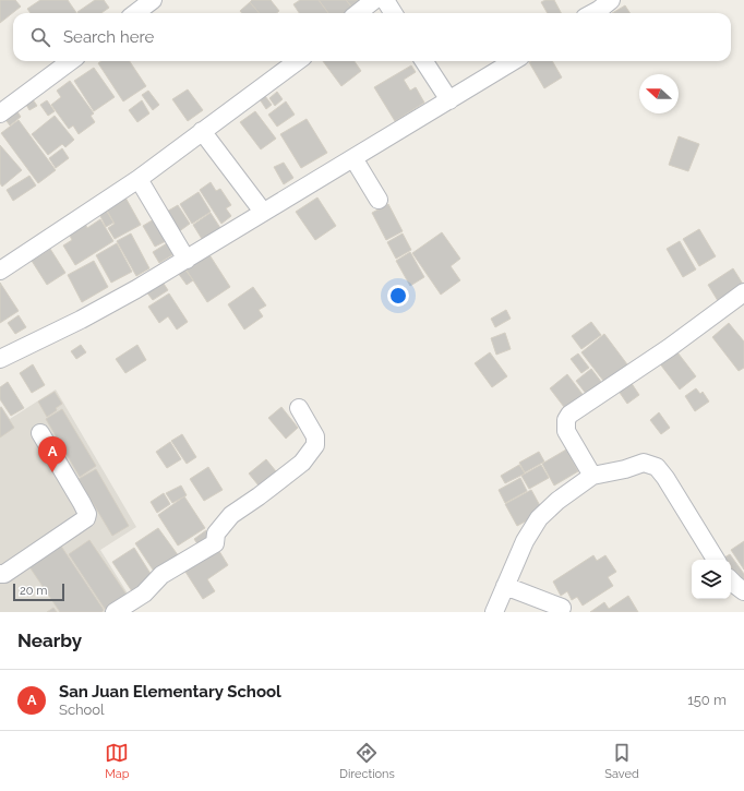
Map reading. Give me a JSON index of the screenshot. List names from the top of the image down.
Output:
{
  "scale_bar": "20 m",
  "north": "left",
  "page": {
    "search": "Search here",
    "pins": "A",
    "scale": "20 m",
    "heading": "Nearby",
    "list": [
      {
        "mark": "A",
        "name": "San Juan Elementary School",
        "note": "School",
        "value": "150 m"
      }
    ],
    "nav": ["Map", "Directions", "Saved"]
  }
}
